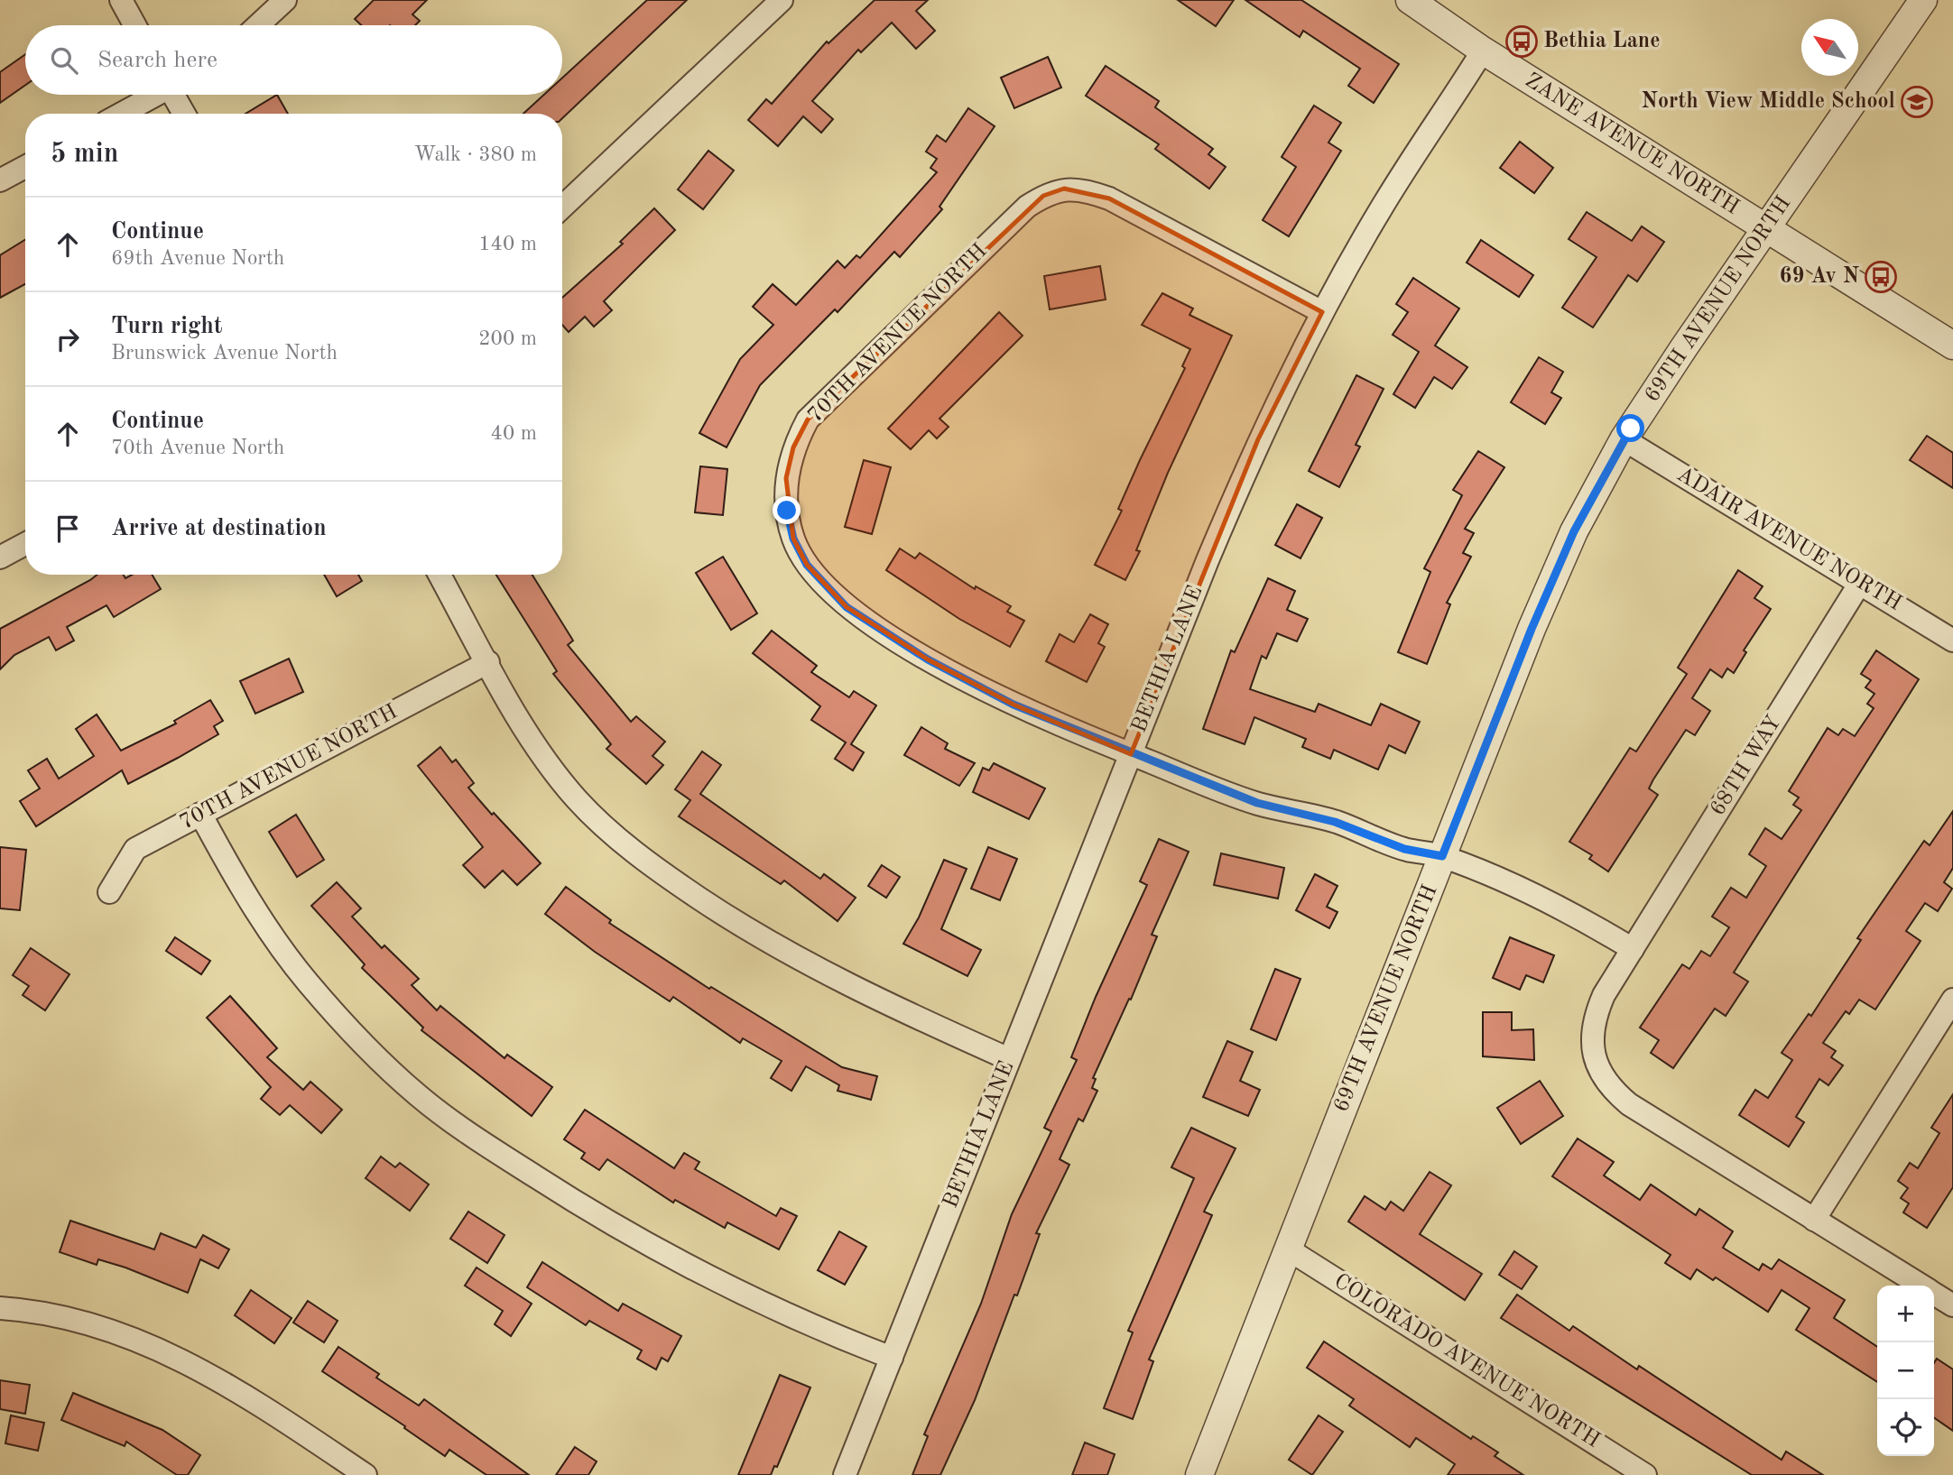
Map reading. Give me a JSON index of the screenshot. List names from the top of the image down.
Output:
{
  "streets": {
    "street": [
      "ZANE AVENUE NORTH",
      "69TH AVENUE NORTH",
      "70TH AVENUE NORTH",
      "ADAIR AVENUE NORTH",
      "BETHIA LANE",
      "68TH WAY",
      "COLORADO AVENUE NORTH"
    ]
  },
  "crossings": [
    ["ZANE AVENUE NORTH", "69TH AVENUE NORTH"],
    ["ZANE AVENUE NORTH", "BETHIA LANE"],
    ["69TH AVENUE NORTH", "70TH AVENUE NORTH"],
    ["69TH AVENUE NORTH", "ADAIR AVENUE NORTH"],
    ["69TH AVENUE NORTH", "COLORADO AVENUE NORTH"],
    ["70TH AVENUE NORTH", "BETHIA LANE"],
    ["70TH AVENUE NORTH", "68TH WAY"],
    ["ADAIR AVENUE NORTH", "68TH WAY"]
  ],
  "places": {
    "bus stop": ["Bethia Lane", "69 Av N"],
    "school or university": ["North View Middle School"]
  },
  "north": "top left",
  "page": {
    "search": "Search here",
    "heading": ["5 min", "Walk · 380 m"],
    "list": [
      ["Continue", "69th Avenue North", "140 m"],
      ["Turn right", "Brunswick Avenue North", "200 m"],
      ["Continue", "70th Avenue North", "40 m"],
      "Arrive at destination"
    ],
    "map_buttons": ["+", "−"]
  }
}
